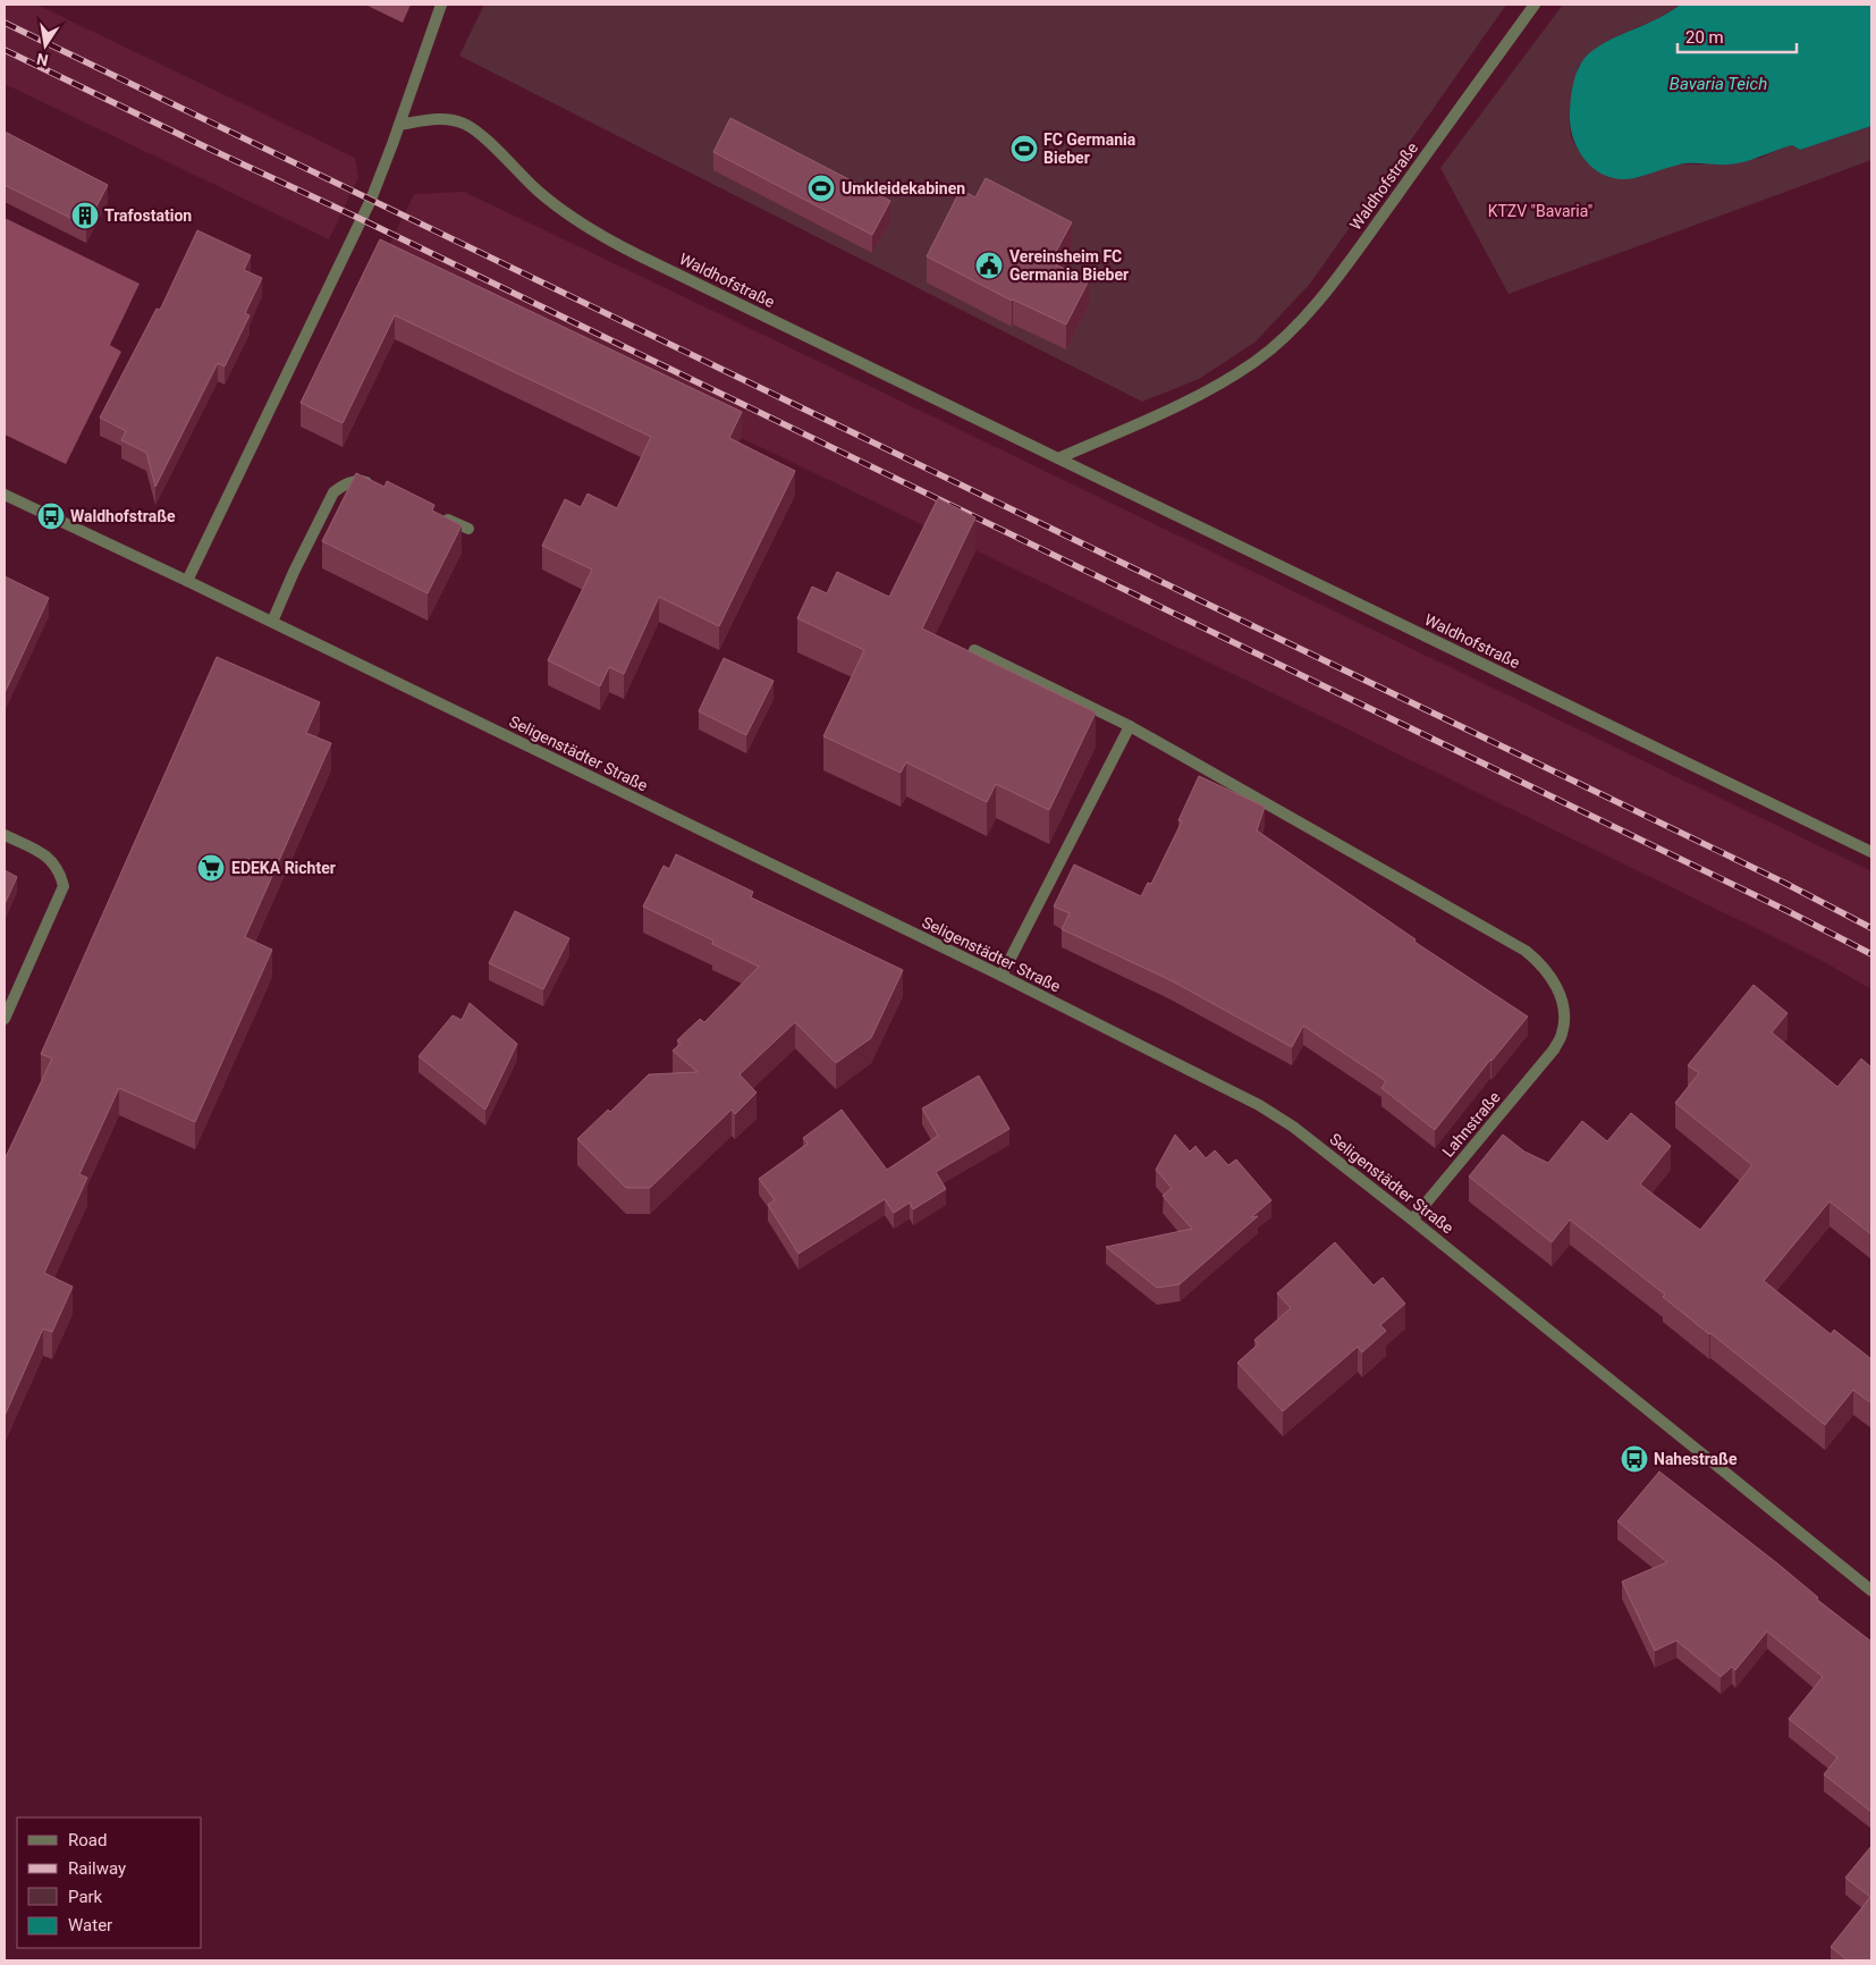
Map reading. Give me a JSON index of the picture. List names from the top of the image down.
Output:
{
  "streets": {
    "street": ["Waldhofstraße", "Seligenstädter Straße", "Lahnstraße"]
  },
  "crossings": [
    ["Seligenstädter Straße", "Lahnstraße"]
  ],
  "water": ["Bavaria Teich"],
  "parks": ["KTZV \"Bavaria\""],
  "places": {
    "sports": ["FC Germania Bieber", "Umkleidekabinen"],
    "building": ["Trafostation"],
    "public building": ["Vereinsheim FC Germania Bieber"],
    "bus stop": ["Waldhofstraße", "Nahestraße"],
    "supermarket": ["EDEKA Richter"]
  },
  "legend": [
    "Road",
    "Railway",
    "Park",
    "Water"
  ],
  "scale_bar": "20 m",
  "north": "bottom"
}
